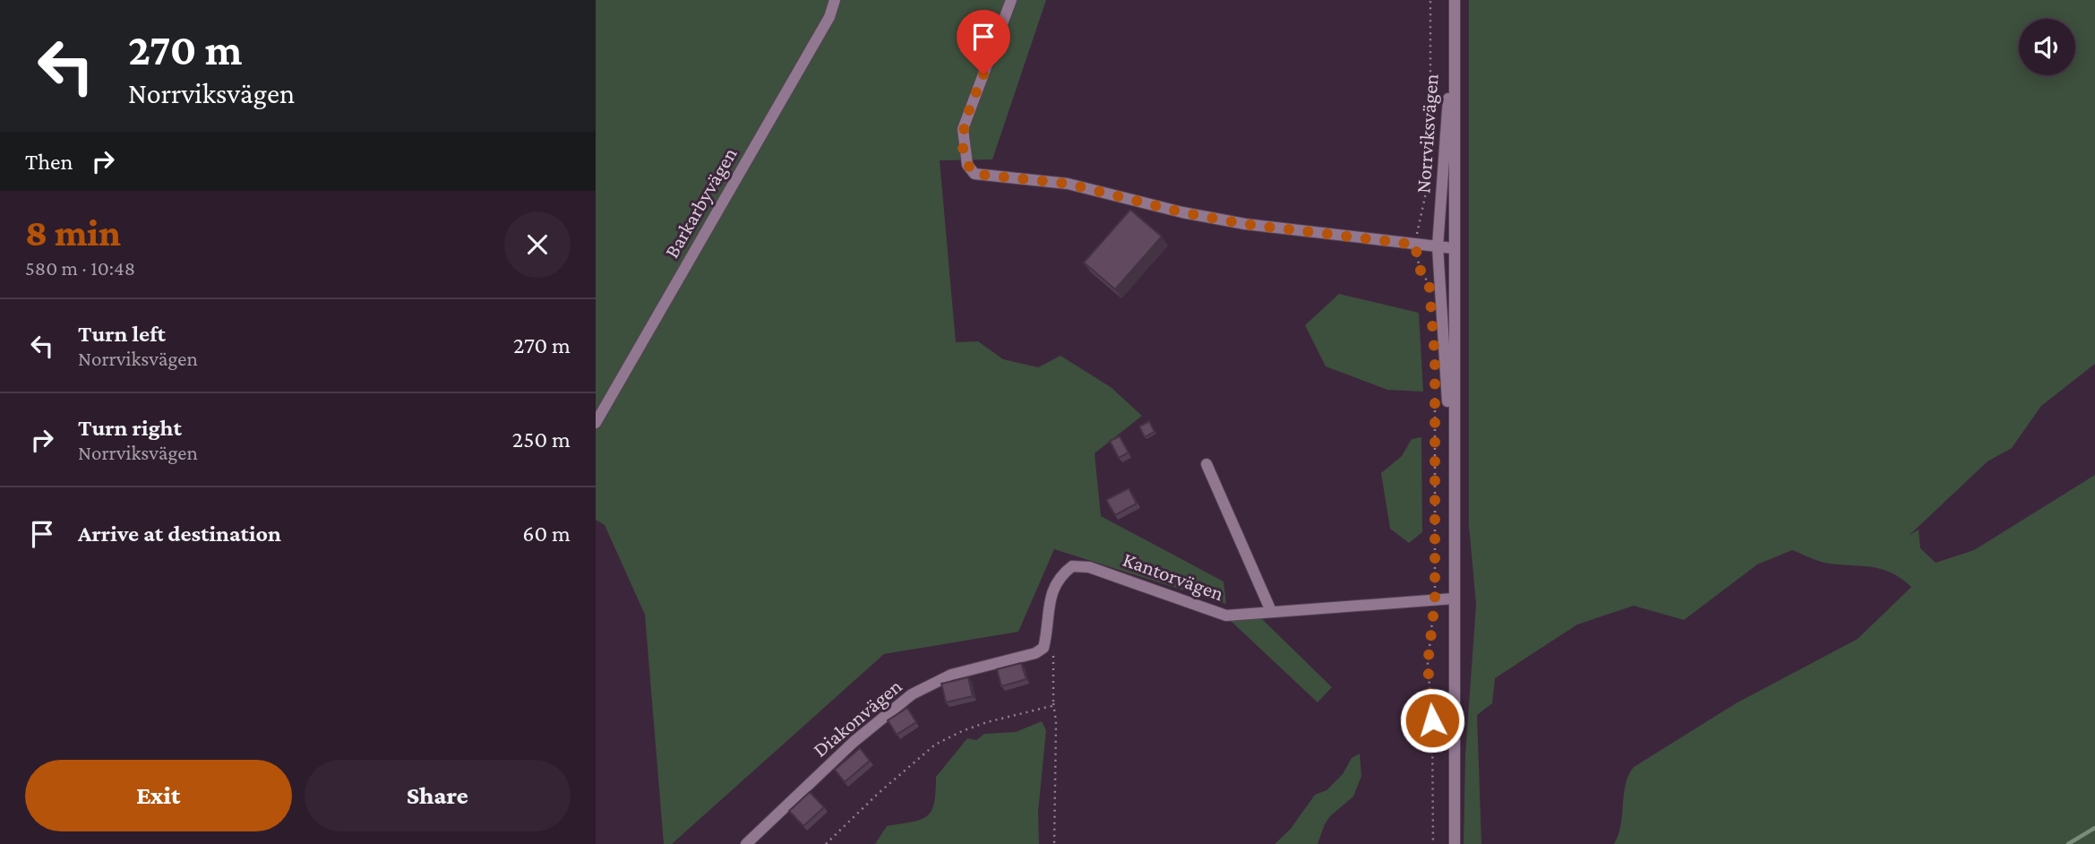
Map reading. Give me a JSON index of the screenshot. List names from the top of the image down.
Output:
{
  "streets": {
    "street": [
      "Norrviksvägen",
      "Barkarbyvägen",
      "Kantorvägen",
      "Diakonvägen"
    ]
  },
  "crossings": [
    ["Kantorvägen", "Diakonvägen"]
  ],
  "page": {
    "turn": ["270 m", "Norrviksvägen"],
    "then": "Then",
    "heading": ["8 min", "580 m · 10:48"],
    "list": [
      {
        "name": "Turn left",
        "note": "Norrviksvägen",
        "value": "270 m"
      },
      {
        "name": "Turn right",
        "note": "Norrviksvägen",
        "value": "250 m"
      },
      {
        "name": "Arrive at destination",
        "value": "60 m"
      }
    ],
    "buttons": ["Exit", "Share"]
  }
}
